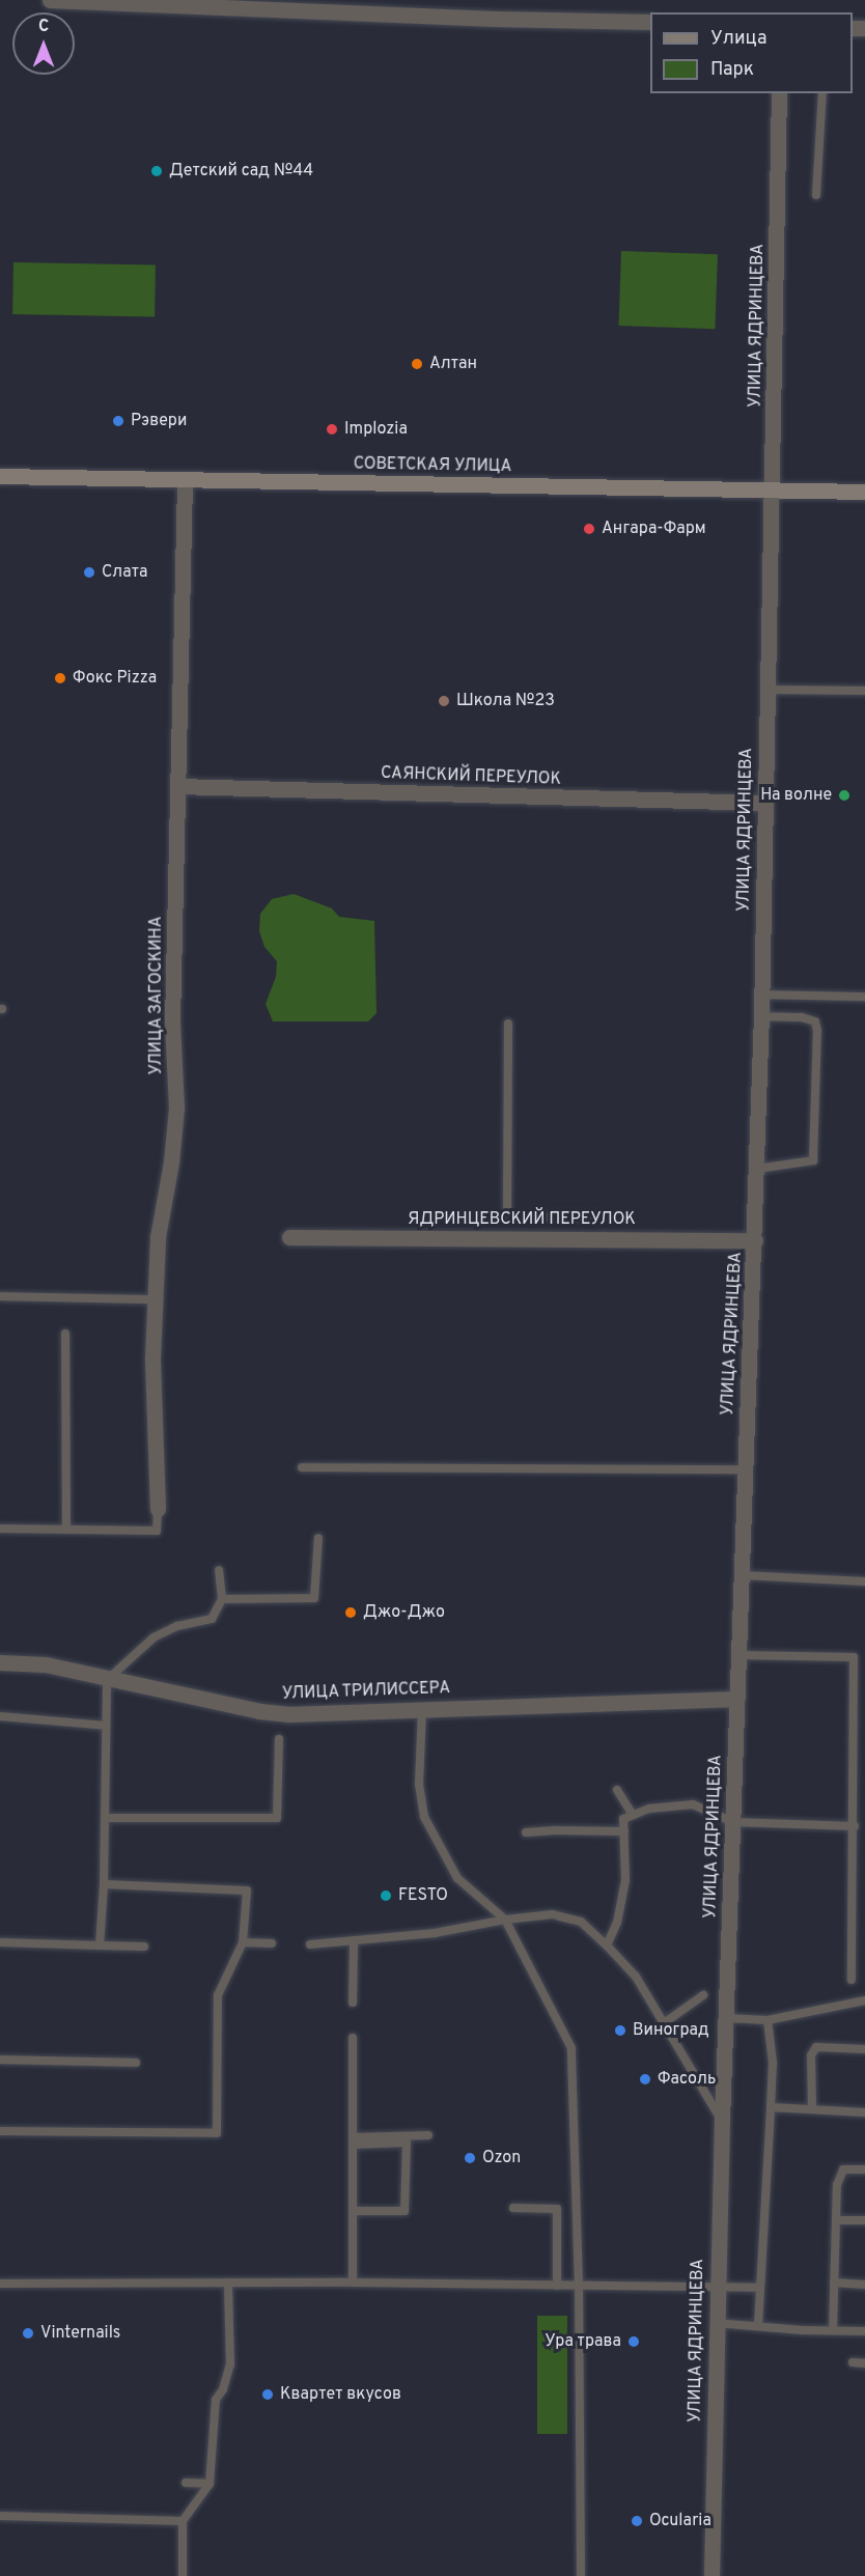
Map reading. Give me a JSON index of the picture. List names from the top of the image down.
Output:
{
  "streets": {
    "main road": ["СОВЕТСКАЯ УЛИЦА"],
    "street": [
      "УЛИЦА ЯДРИНЦЕВА",
      "САЯНСКИЙ ПЕРЕУЛОК",
      "УЛИЦА ЗАГОСКИНА",
      "ЯДРИНЦЕВСКИЙ ПЕРЕУЛОК",
      "УЛИЦА ТРИЛИССЕРА"
    ]
  },
  "crossings": [
    ["УЛИЦА ЯДРИНЦЕВА", "СОВЕТСКАЯ УЛИЦА"],
    ["УЛИЦА ЯДРИНЦЕВА", "САЯНСКИЙ ПЕРЕУЛОК"],
    ["УЛИЦА ЯДРИНЦЕВА", "ЯДРИНЦЕВСКИЙ ПЕРЕУЛОК"],
    ["УЛИЦА ЯДРИНЦЕВА", "УЛИЦА ТРИЛИССЕРА"],
    ["СОВЕТСКАЯ УЛИЦА", "УЛИЦА ЗАГОСКИНА"],
    ["САЯНСКИЙ ПЕРЕУЛОК", "УЛИЦА ЗАГОСКИНА"]
  ],
  "places": [
    "Детский сад №44",
    "Алтан",
    "Рэвери",
    "Implozia",
    "Ангара-Фарм",
    "Слата",
    "Фокс Pizza",
    "Школа №23",
    "На волне",
    "Джо-Джо",
    "FESTO",
    "Виноград",
    "Фасоль",
    "Ozon",
    "Vinternails",
    "Ура трава",
    "Квартет вкусов",
    "Ocularia"
  ],
  "legend": ["Улица", "Парк"],
  "north": "top"
}
